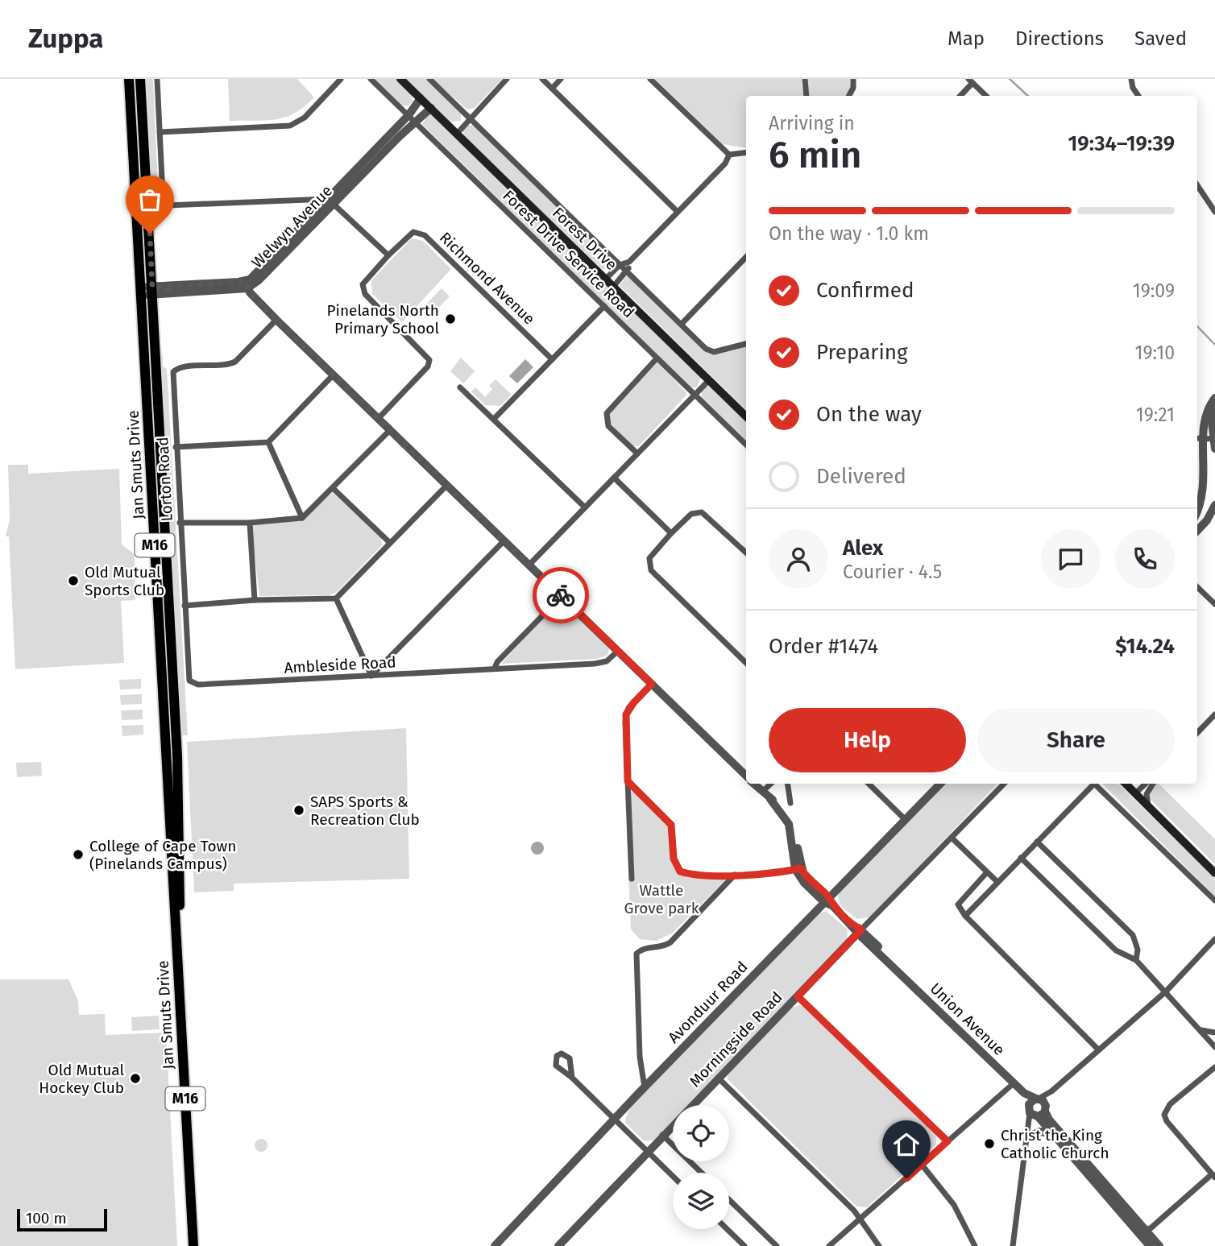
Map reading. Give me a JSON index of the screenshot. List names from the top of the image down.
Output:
{
  "streets": {
    "main road": ["Forest Drive", "Jan Smuts Drive", "M16"],
    "street": [
      "Welwyn Avenue",
      "Forest Drive Service Road",
      "Richmond Avenue",
      "Lorton Road",
      "Ambleside Road",
      "Avonduur Road",
      "Union Avenue",
      "Morningside Road"
    ]
  },
  "crossings": [
    ["Welwyn Avenue", "Forest Drive"],
    ["Welwyn Avenue", "Forest Drive Service Road"],
    ["Welwyn Avenue", "Jan Smuts Drive"],
    ["Lorton Road", "Ambleside Road"],
    ["Avonduur Road", "Union Avenue"],
    ["Union Avenue", "Morningside Road"]
  ],
  "parks": ["Wattle Grove park"],
  "places": [
    "Pinelands North Primary School",
    "Old Mutual Sports Club",
    "SAPS Sports & Recreation Club",
    "College of Cape Town (Pinelands Campus)",
    "Old Mutual Hockey Club",
    "Christ the King Catholic Church"
  ],
  "scale_bar": "100 m",
  "page": {
    "header": "Zuppa",
    "nav": ["Map", "Directions", "Saved"],
    "heading": ["6 min", "Arriving in", "19:34–19:39"],
    "panel": [
      "Alex",
      "Courier · 4.5",
      "Order #1474",
      "$14.24"
    ],
    "bar": "On the way · 1.0 km",
    "list": [
      ["Confirmed", "19:09"],
      ["Preparing", "19:10"],
      ["On the way", "19:21"],
      "Delivered"
    ],
    "buttons": ["Help", "Share"],
    "scale": "100 m"
  }
}
